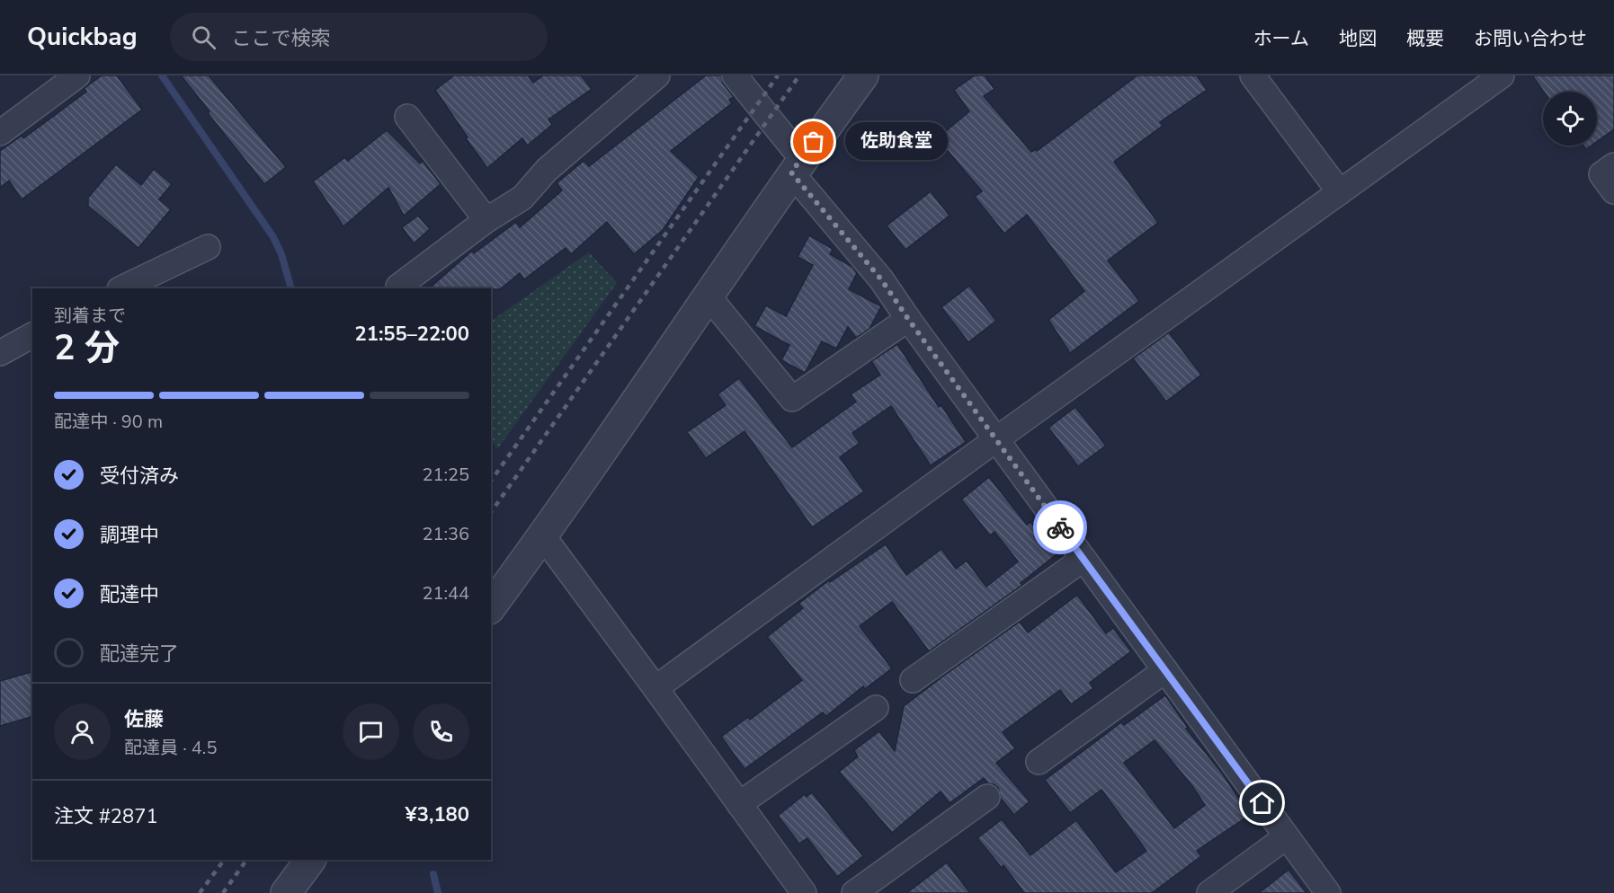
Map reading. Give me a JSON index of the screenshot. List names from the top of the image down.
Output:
{
  "places": ["佐助食堂"],
  "page": {
    "header": "Quickbag",
    "search": "ここで検索",
    "nav": [
      "ホーム",
      "地図",
      "概要",
      "お問い合わせ"
    ],
    "bubble": "佐助食堂",
    "heading": ["2 分", "到着まで", "21:55–22:00"],
    "panel": [
      "佐藤",
      "配達員 · 4.5",
      "注文 #2871",
      "¥3,180"
    ],
    "bar": "配達中 · 90 m",
    "list": [
      ["受付済み", "21:25"],
      ["調理中", "21:36"],
      ["配達中", "21:44"],
      "配達完了"
    ]
  }
}
